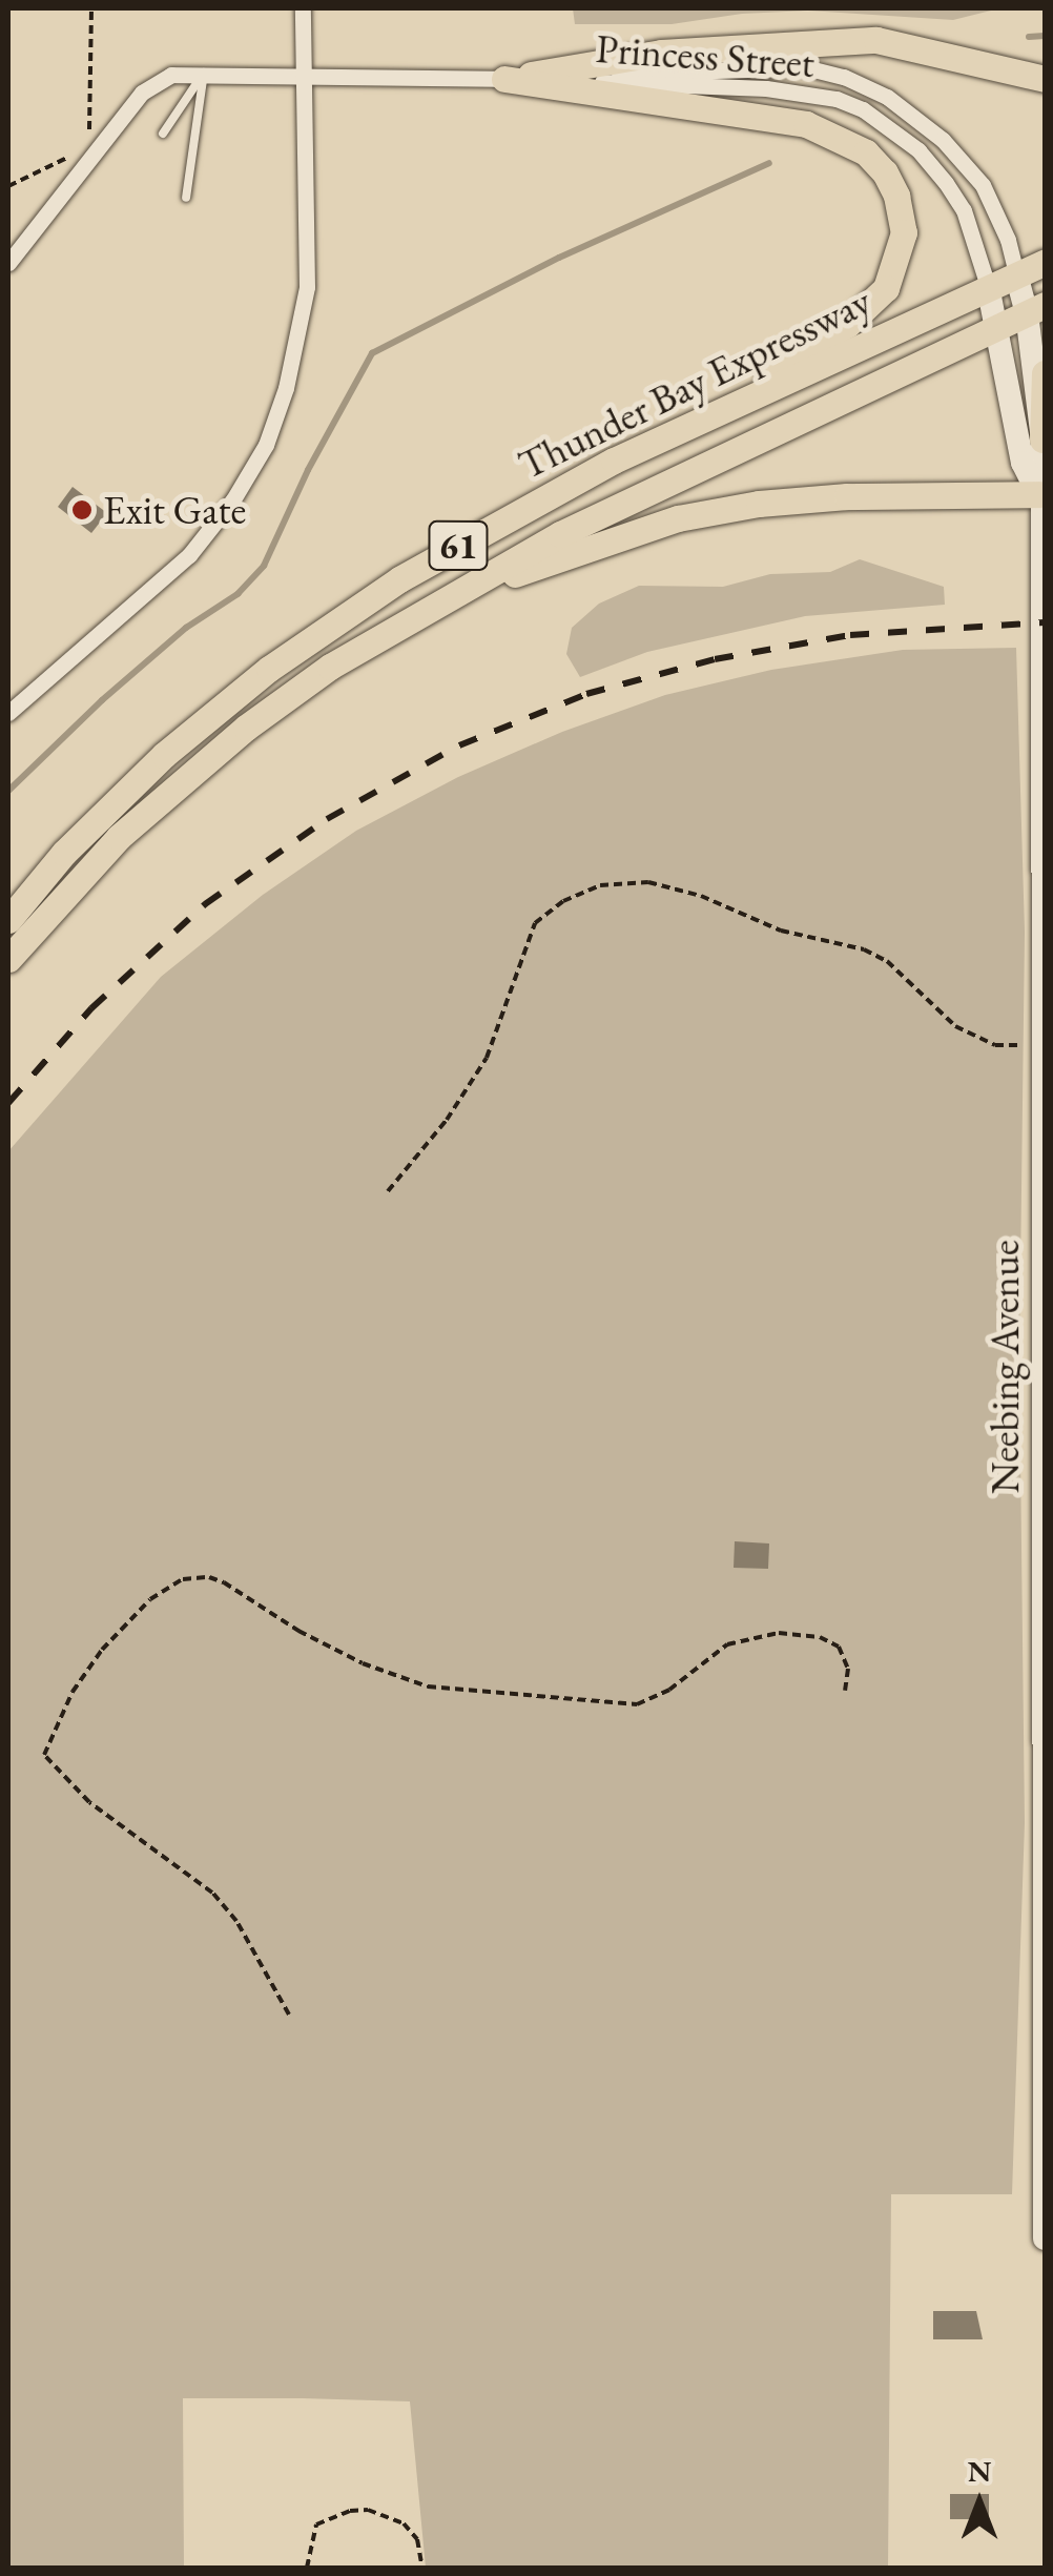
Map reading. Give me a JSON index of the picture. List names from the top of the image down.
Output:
{
  "streets": {
    "highway": ["Thunder Bay Expressway", "61"],
    "main road": ["Neebing Avenue"],
    "street": ["Princess Street"]
  },
  "crossings": [
    ["Princess Street", "Thunder Bay Expressway"],
    ["Princess Street", "Neebing Avenue"],
    ["Thunder Bay Expressway", "Neebing Avenue"]
  ],
  "places": ["Exit Gate"],
  "north": "top"
}
